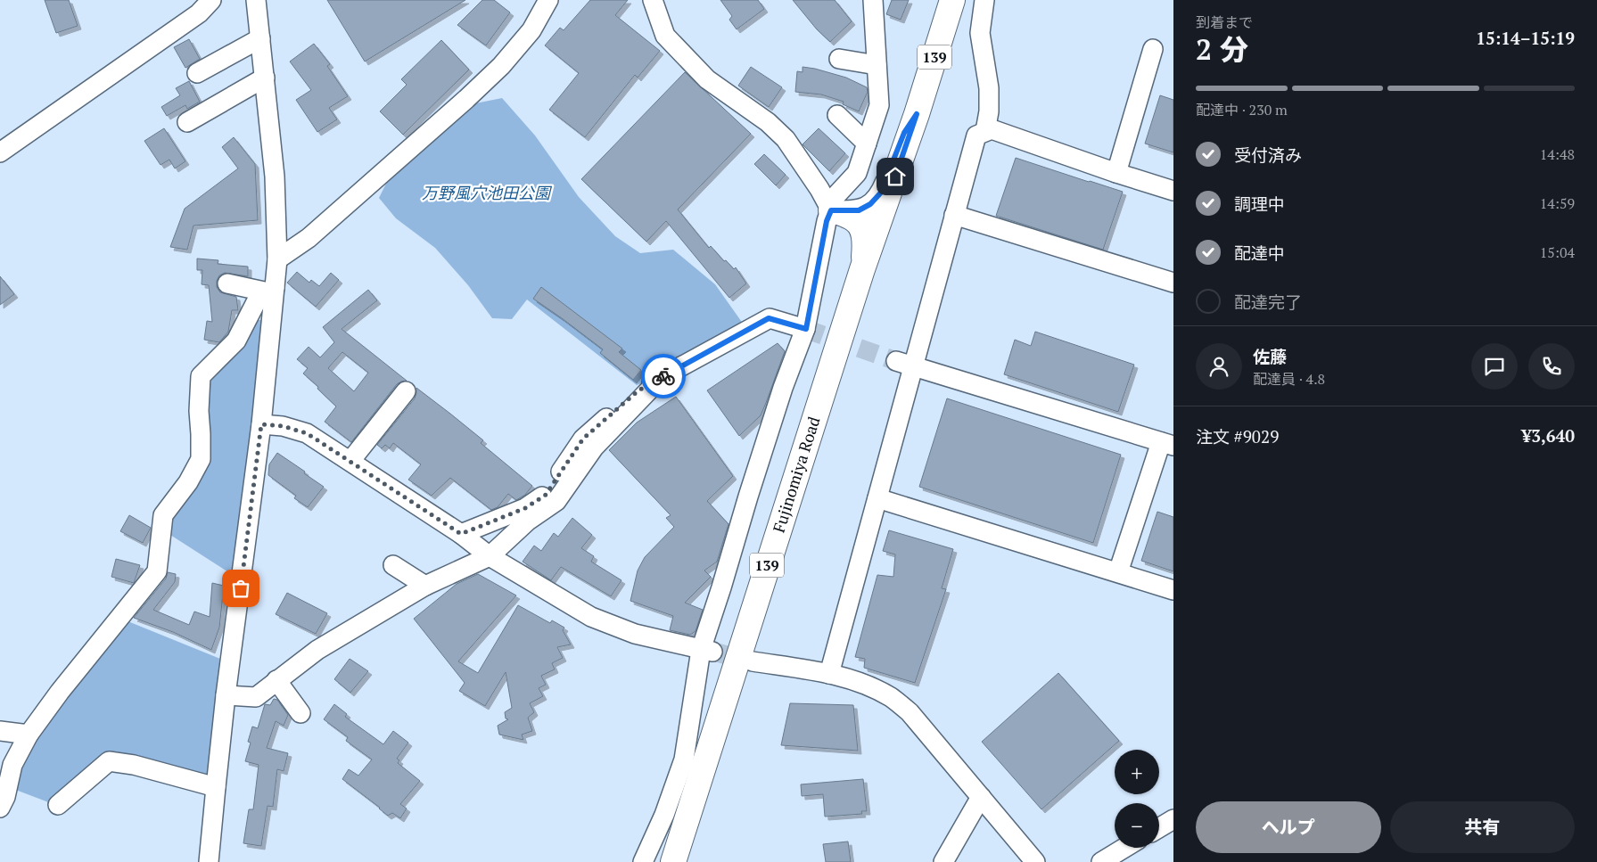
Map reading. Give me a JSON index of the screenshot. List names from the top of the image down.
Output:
{
  "streets": {
    "highway": ["139", "Fujinomiya Road"]
  },
  "crossings": [
    ["139", "Fujinomiya Road"]
  ],
  "parks": ["万野風穴池田公園"],
  "page": {
    "heading": ["2 分", "到着まで", "15:14–15:19"],
    "panel": [
      "佐藤",
      "配達員 · 4.8",
      "注文 #9029",
      "¥3,640"
    ],
    "bar": "配達中 · 230 m",
    "list": [
      ["受付済み", "14:48"],
      ["調理中", "14:59"],
      ["配達中", "15:04"],
      "配達完了"
    ],
    "map_buttons": ["+", "−"],
    "buttons": ["ヘルプ", "共有"]
  }
}
